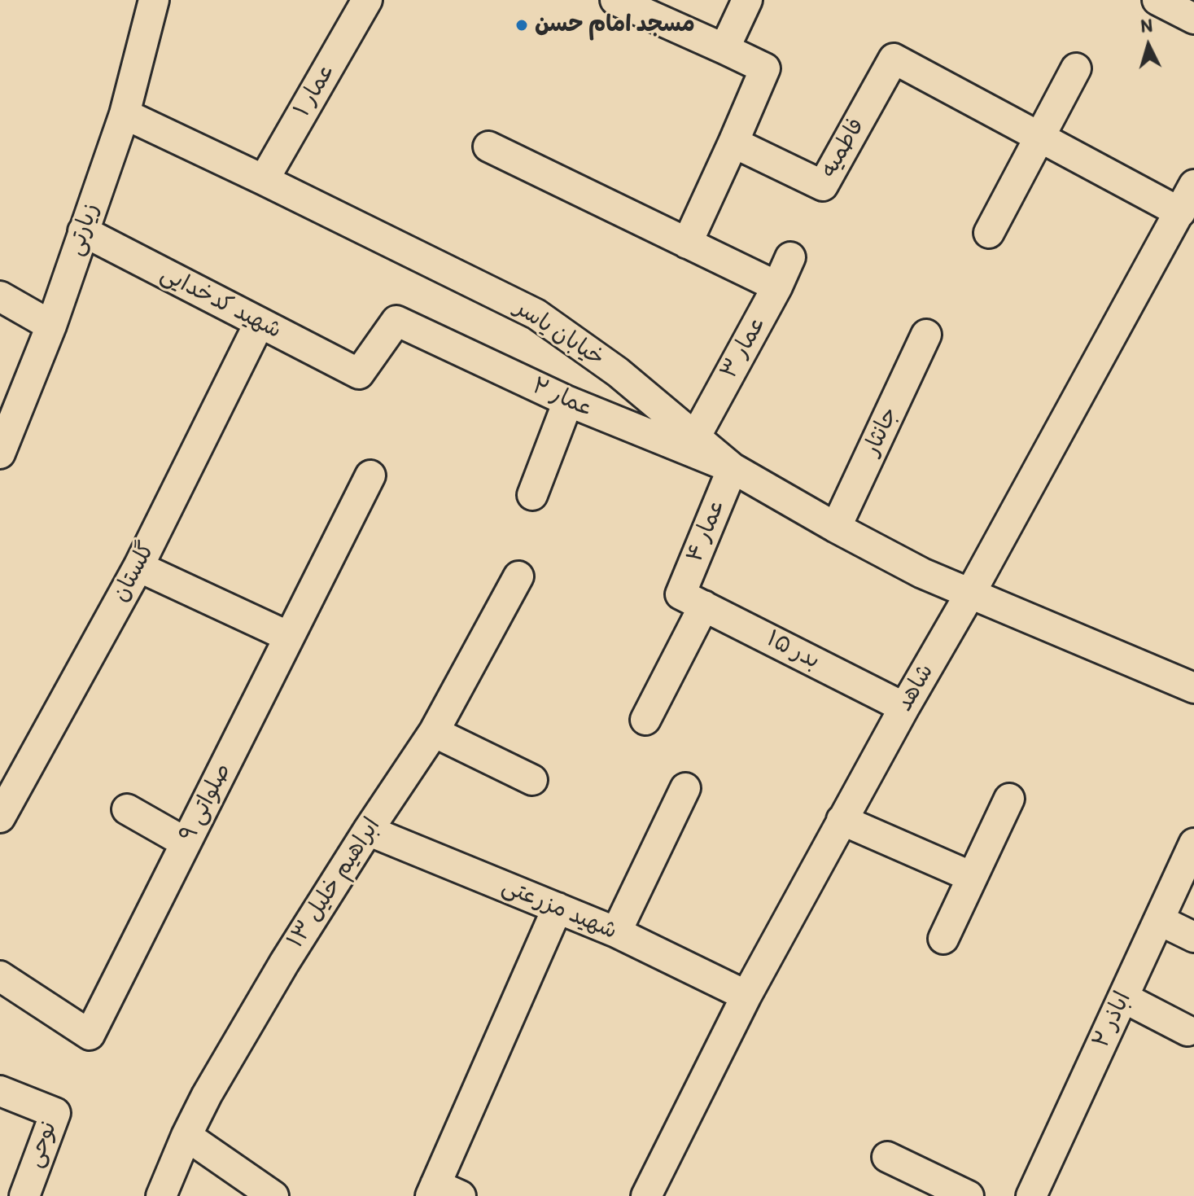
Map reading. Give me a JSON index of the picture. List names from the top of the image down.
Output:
{
  "streets": {
    "street": [
      "عمار ۱",
      "فاطمیه",
      "زیارتی",
      "شهید کدخدایی",
      "خیابان یاسر",
      "عمار ۳",
      "عمار ۲",
      "جانثار",
      "عمار ۴",
      "گلستان",
      "بدر ۱۵",
      "شاهد",
      "صلواتی ۹",
      "ابراهیم خلیل ۱۳",
      "شهید مزرعتی",
      "اباذر ۲",
      "نوحی"
    ]
  },
  "crossings": [
    ["عمار ۱", "خیابان یاسر"],
    ["زیارتی", "شهید کدخدایی"],
    ["زیارتی", "خیابان یاسر"],
    ["شهید کدخدایی", "عمار ۲"],
    ["شهید کدخدایی", "گلستان"],
    ["خیابان یاسر", "عمار ۳"],
    ["خیابان یاسر", "عمار ۲"],
    ["خیابان یاسر", "جانثار"],
    ["خیابان یاسر", "عمار ۴"],
    ["خیابان یاسر", "شاهد"],
    ["عمار ۲", "عمار ۴"],
    ["عمار ۴", "بدر ۱۵"],
    ["بدر ۱۵", "شاهد"],
    ["شاهد", "شهید مزرعتی"],
    ["ابراهیم خلیل ۱۳", "شهید مزرعتی"]
  ],
  "places": ["مسجد امام حسن"],
  "north": "top"
}
